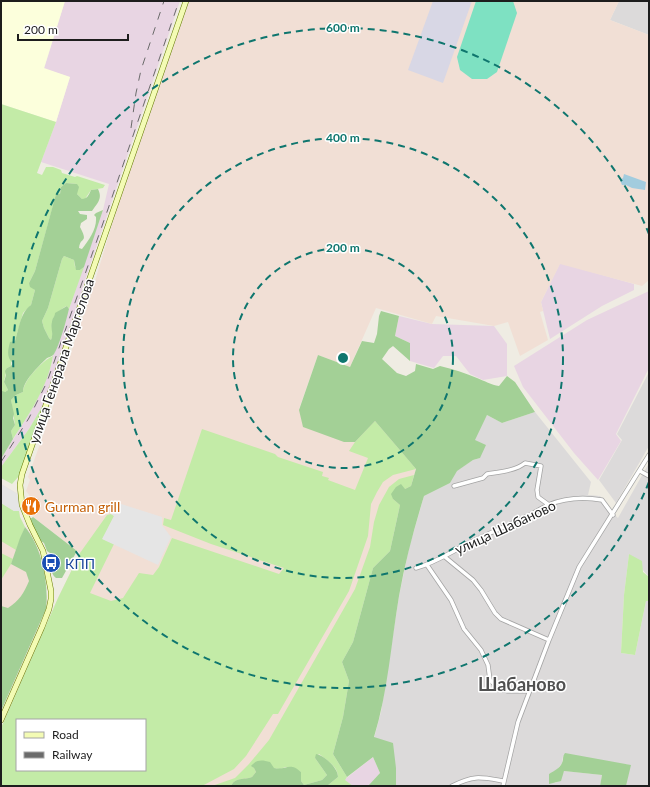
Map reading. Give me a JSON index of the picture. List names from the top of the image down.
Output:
{
  "streets": {
    "main road": ["улица Генерала Маргелова"],
    "street": ["улица Шабаново"]
  },
  "districts": ["Шабаново"],
  "places": {
    "restaurant": ["Gurman grill"],
    "bus stop": ["КПП"]
  },
  "legend": ["Road", "Railway"],
  "scale_bar": "200 m",
  "rings": ["600 m", "400 m", "200 m"]
}
